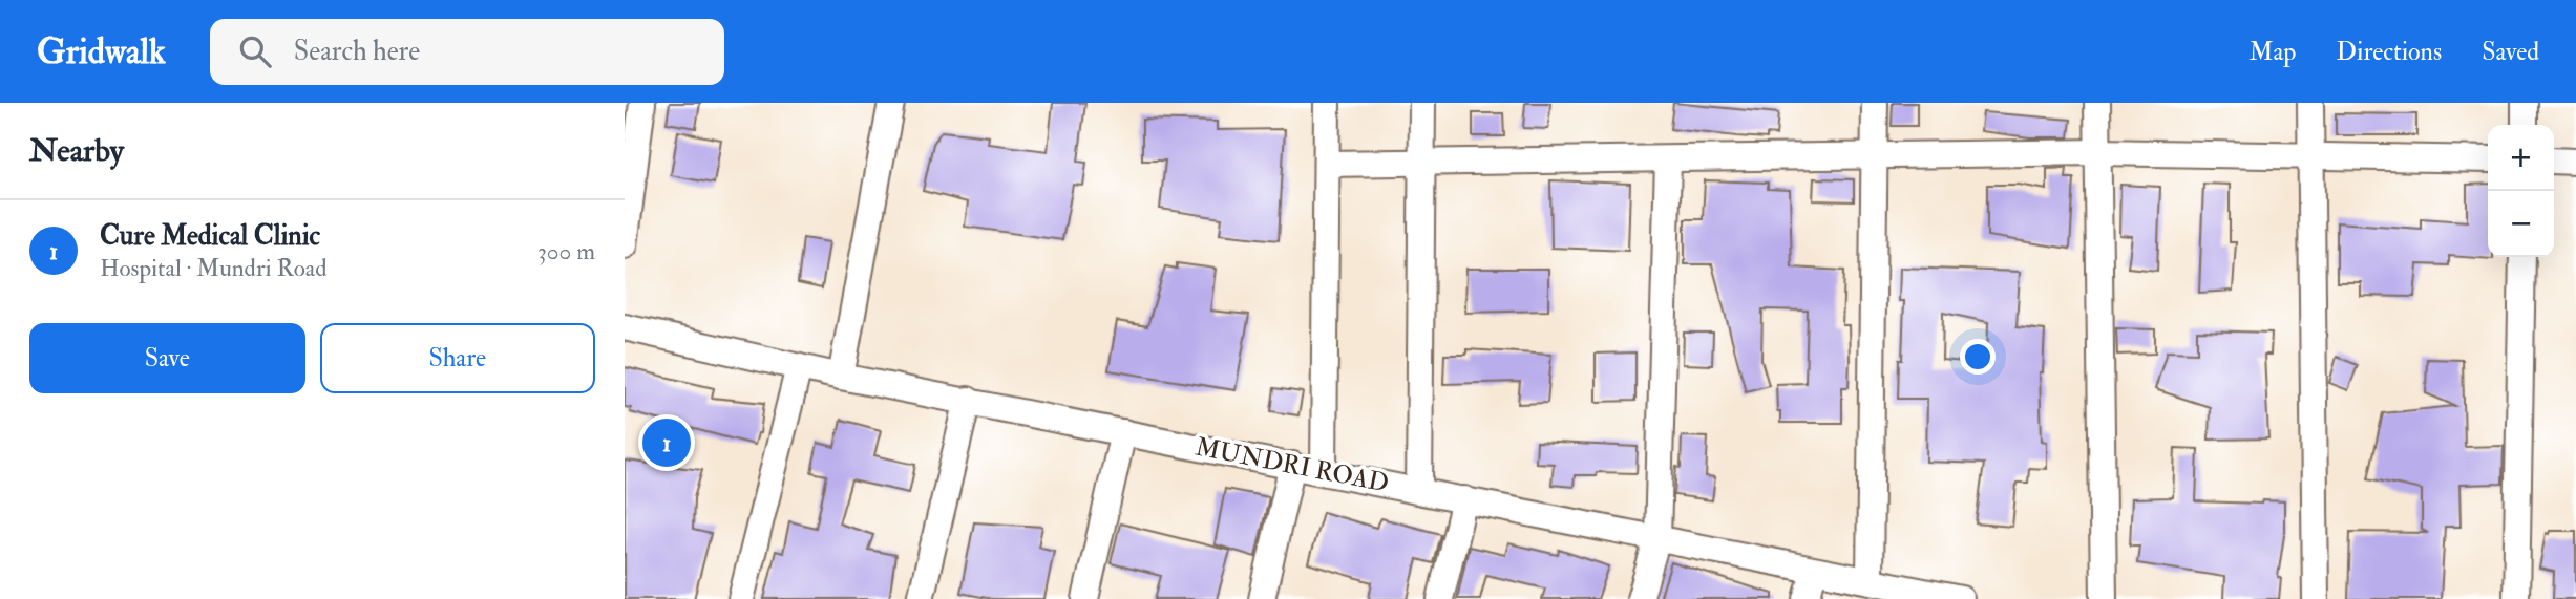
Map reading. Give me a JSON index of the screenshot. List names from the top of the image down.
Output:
{
  "streets": {
    "street": ["MUNDRI ROAD"]
  },
  "page": {
    "header": "Gridwalk",
    "search": "Search here",
    "nav": ["Map", "Directions", "Saved"],
    "heading": "Nearby",
    "map_buttons": ["+", "−"],
    "list": [
      {
        "mark": "1",
        "name": "Cure Medical Clinic",
        "note": "Hospital · Mundri Road",
        "value": "300 m"
      }
    ],
    "buttons": ["Save", "Share"],
    "pins": "1"
  }
}
